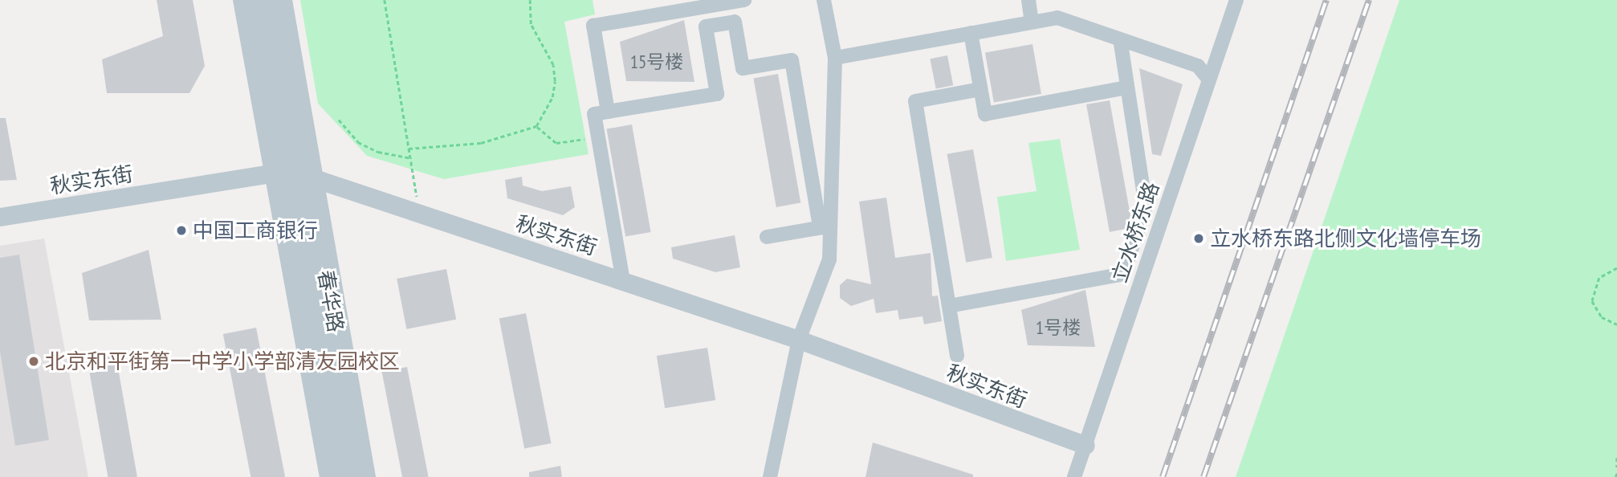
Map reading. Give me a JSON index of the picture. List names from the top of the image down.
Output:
{
  "streets": {
    "street": ["秋实东街", "立水桥东路", "春华路"]
  },
  "crossings": [
    ["秋实东街", "立水桥东路"],
    ["秋实东街", "春华路"]
  ],
  "places": ["中国工商银行", "立水桥东路北侧文化墙停车场", "北京和平街第一中学小学部清友园校区"],
  "house_numbers": ["15号楼", "1号楼"]
}
